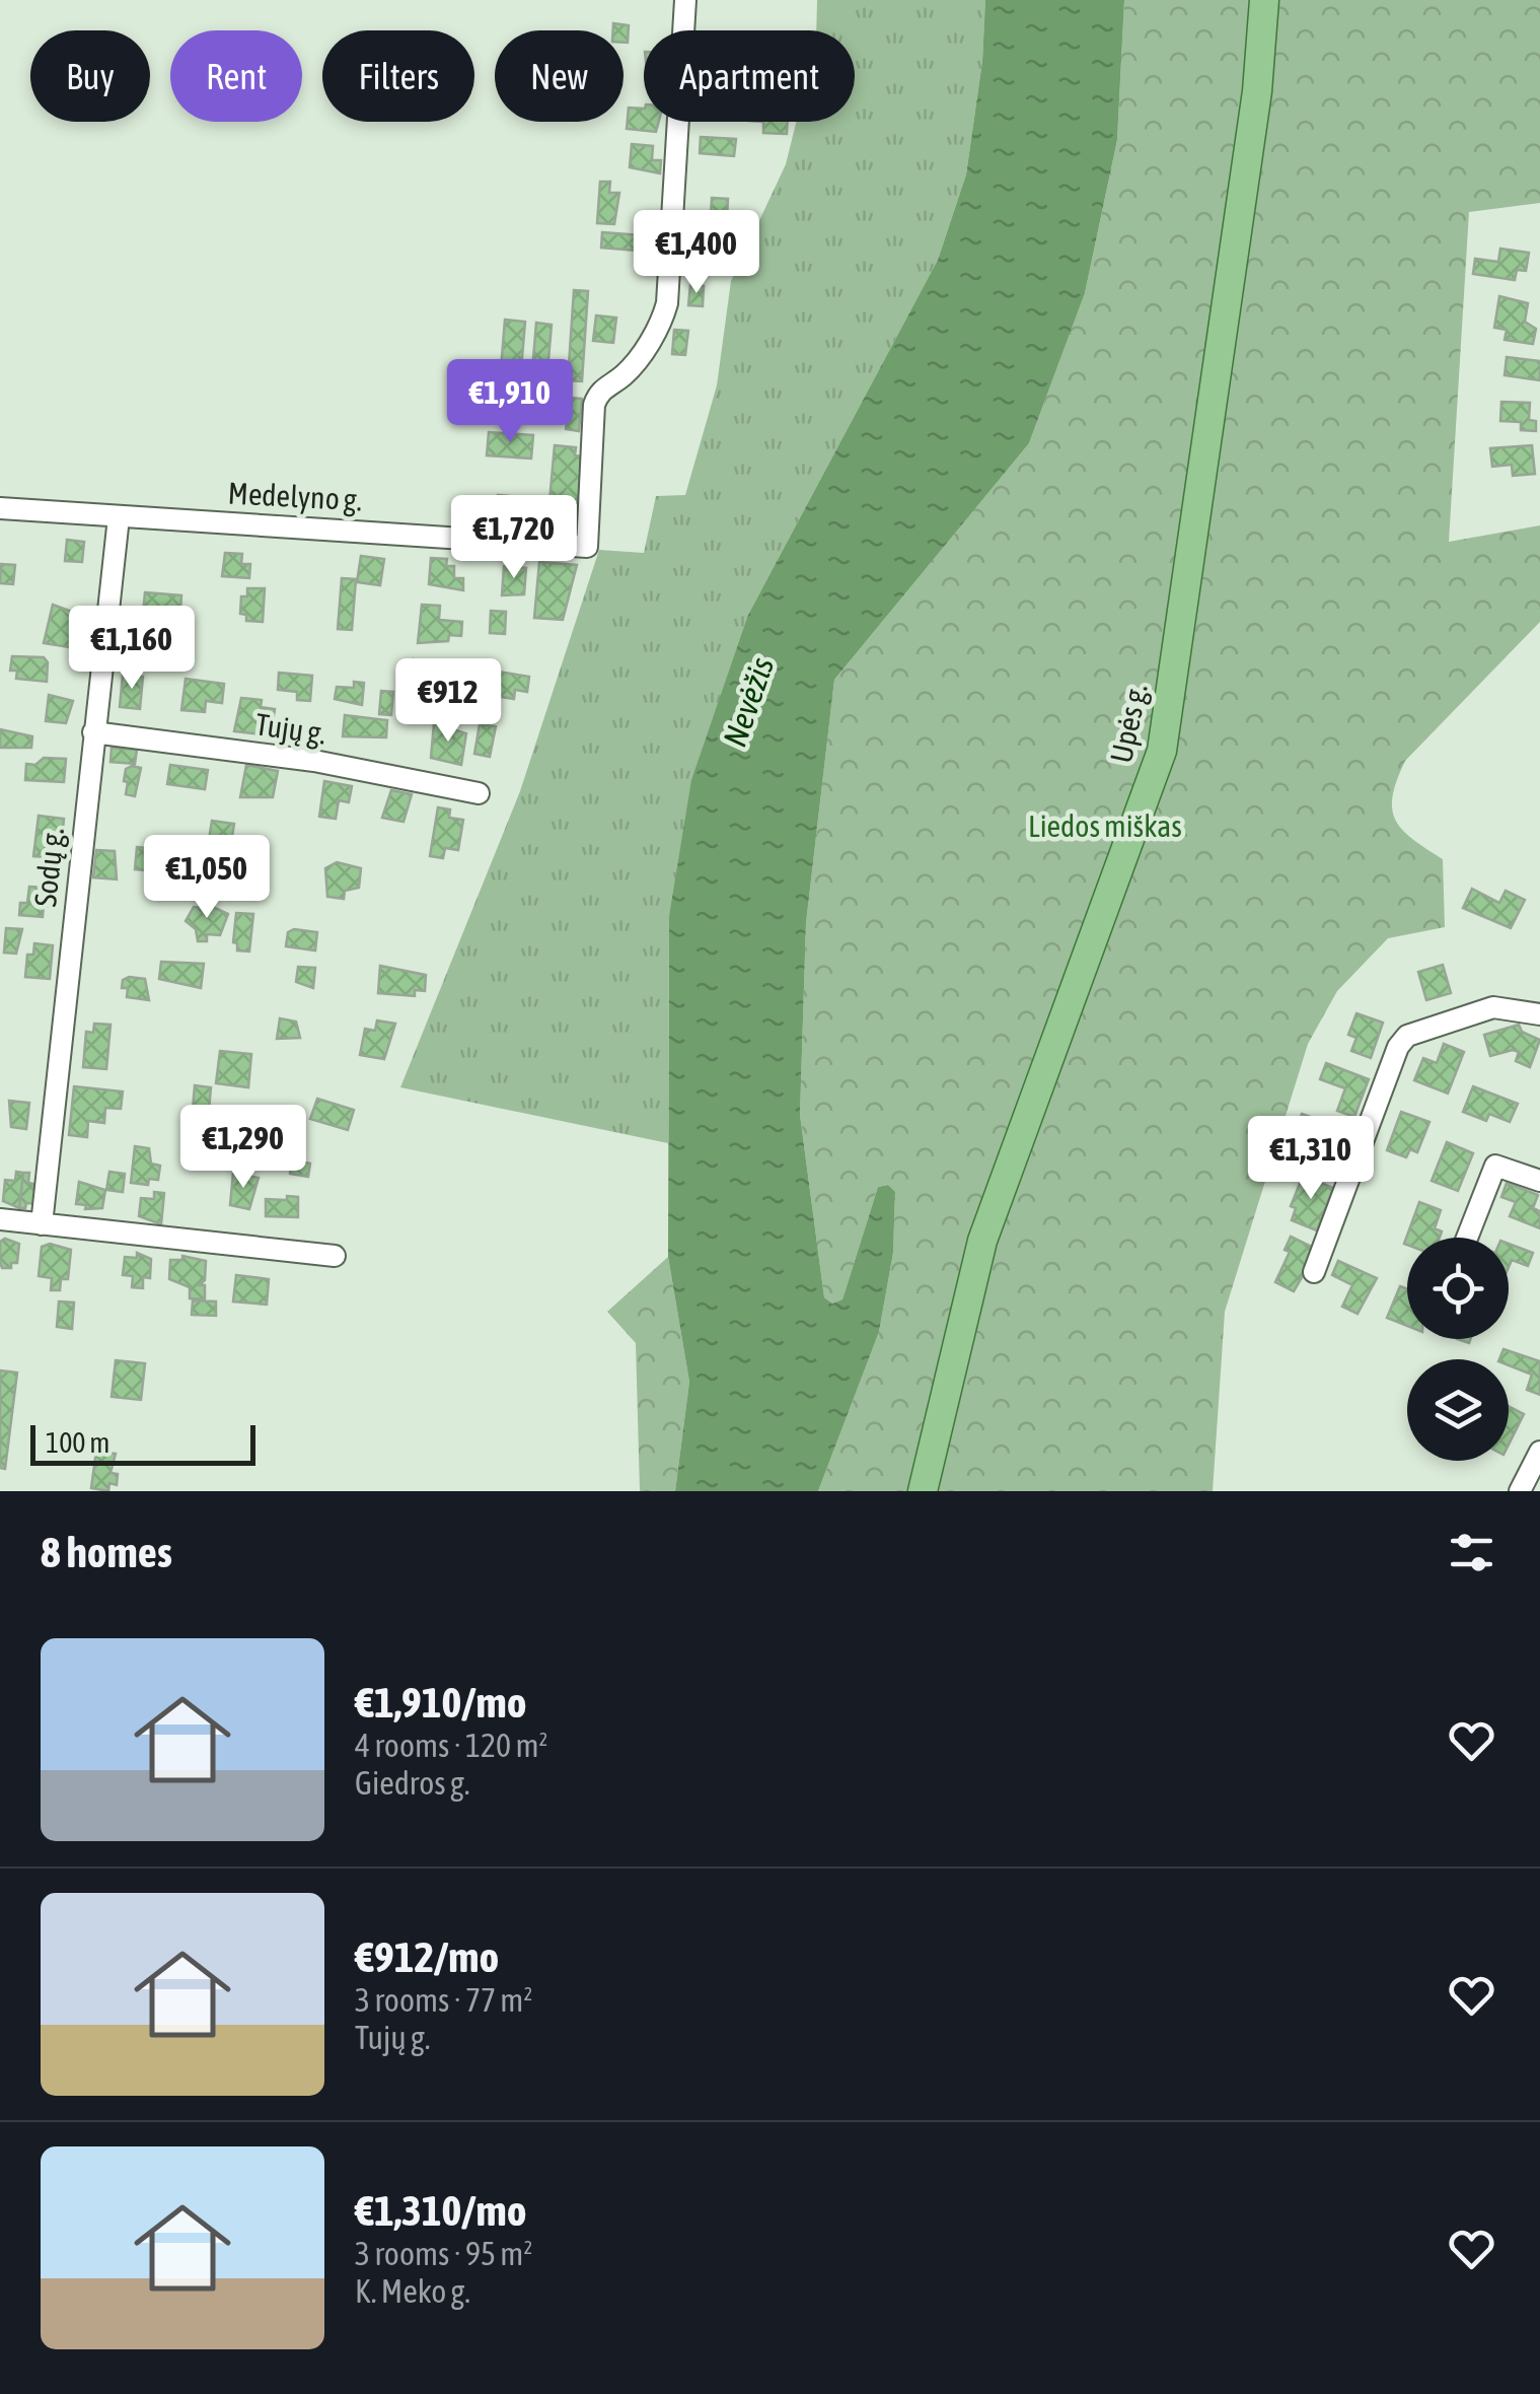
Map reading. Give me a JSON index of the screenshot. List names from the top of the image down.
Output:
{
  "streets": {
    "main road": ["Upės g."],
    "street": ["Medelyno g.", "Tujų g.", "Sodų g."]
  },
  "crossings": [
    ["Medelyno g.", "Sodų g."],
    ["Tujų g.", "Sodų g."]
  ],
  "water": ["Nevėžis"],
  "parks": ["Liedos miškas"],
  "scale_bar": "100 m",
  "page": {
    "chip": [
      "Buy",
      "Rent",
      "Filters",
      "New",
      "Apartment"
    ],
    "price": [
      "€1,400",
      "€1,910",
      "€1,720",
      "€1,160",
      "€912",
      "€1,050",
      "€1,290",
      "€1,310"
    ],
    "scale": "100 m",
    "heading": "8 homes",
    "list": [
      {
        "name": "€1,910/mo",
        "note": "4 rooms · 120 m² · Giedros g."
      },
      {
        "name": "€912/mo",
        "note": "3 rooms · 77 m² · Tujų g."
      },
      {
        "name": "€1,310/mo",
        "note": "3 rooms · 95 m² · K. Meko g."
      }
    ]
  }
}
